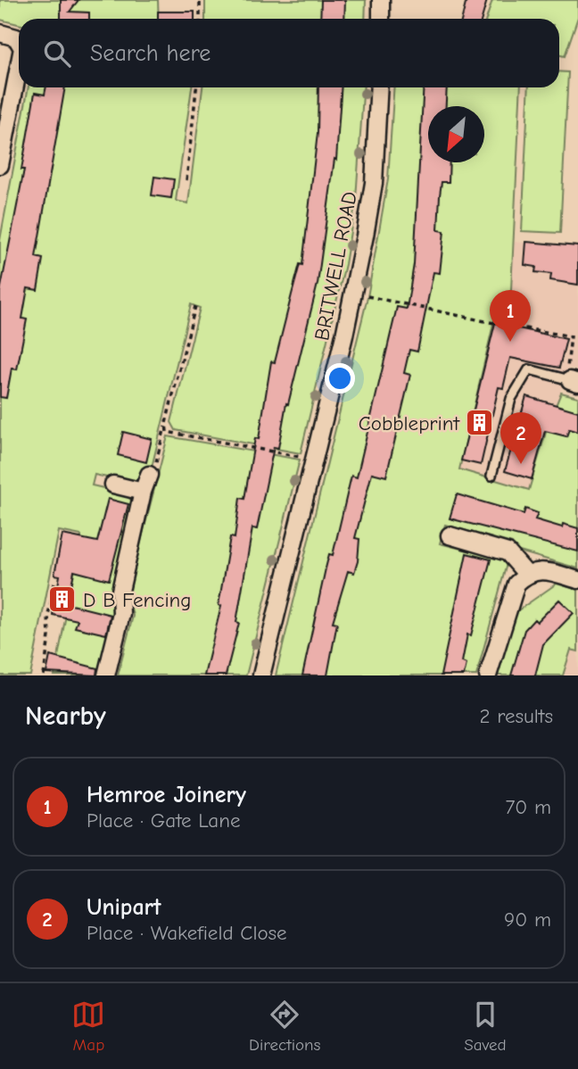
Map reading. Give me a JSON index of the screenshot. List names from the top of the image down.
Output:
{
  "streets": {
    "street": ["BRITWELL ROAD"]
  },
  "places": {
    "building": ["Cobbleprint", "D B Fencing"]
  },
  "north": "bottom left",
  "page": {
    "search": "Search here",
    "pins": ["1", "2"],
    "heading": ["Nearby", "2 results"],
    "list": [
      {
        "mark": "1",
        "name": "Hemroe Joinery",
        "note": "Place · Gate Lane",
        "value": "70 m"
      },
      {
        "mark": "2",
        "name": "Unipart",
        "note": "Place · Wakefield Close",
        "value": "90 m"
      }
    ],
    "nav": ["Map", "Directions", "Saved"]
  }
}
